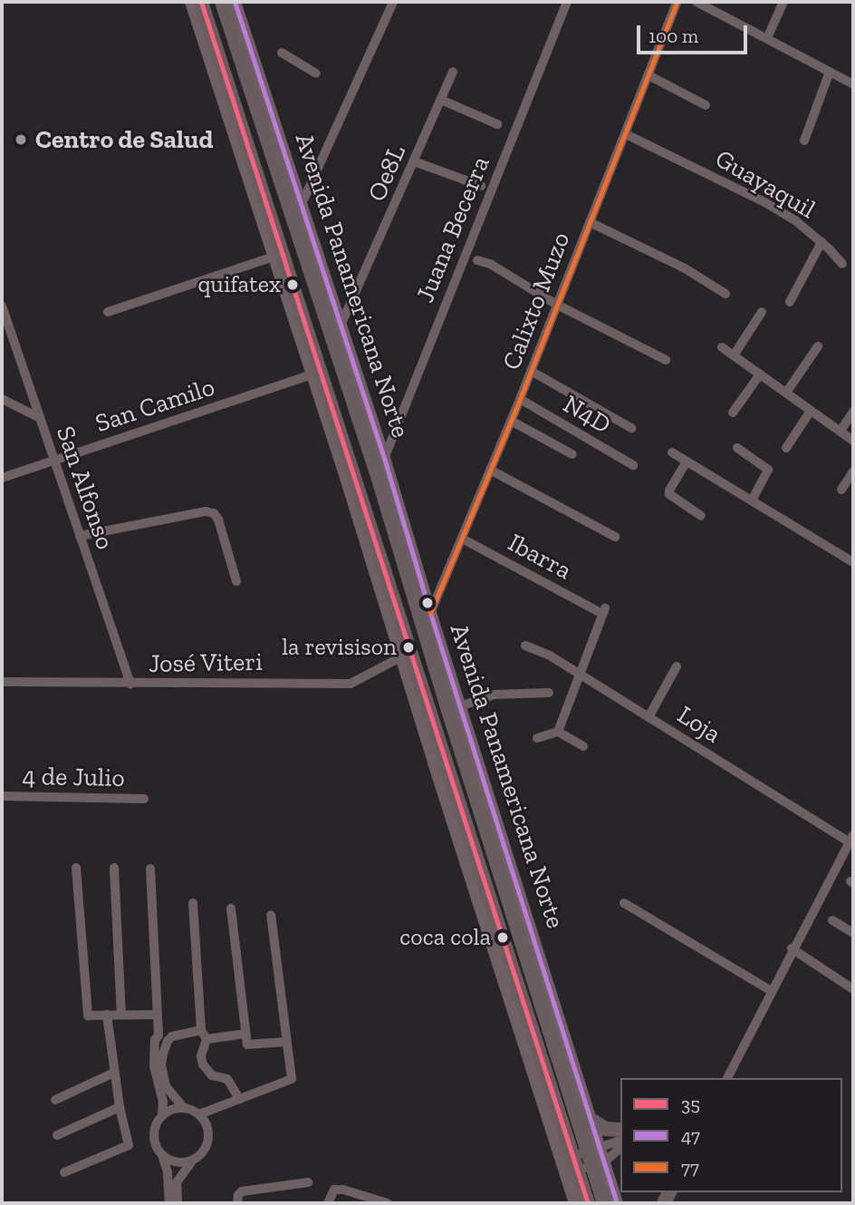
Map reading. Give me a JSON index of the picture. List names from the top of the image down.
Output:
{
  "streets": {
    "highway": ["Avenida Panamericana Norte"],
    "street": [
      "Oe8L",
      "Guayaquil",
      "Juana Becerra",
      "Calixto Muzo",
      "San Camilo",
      "N4D",
      "San Alfonso",
      "Ibarra",
      "José Viteri",
      "Loja",
      "4 de Julio"
    ]
  },
  "crossings": [
    ["Oe8L", "Avenida Panamericana Norte"],
    ["Guayaquil", "Calixto Muzo"],
    ["Juana Becerra", "Avenida Panamericana Norte"],
    ["Avenida Panamericana Norte", "Calixto Muzo"],
    ["Calixto Muzo", "N4D"],
    ["Calixto Muzo", "Ibarra"],
    ["San Camilo", "San Alfonso"],
    ["San Alfonso", "José Viteri"],
    ["Ibarra", "Loja"]
  ],
  "places": [
    "Centro de Salud",
    "quifatex",
    "la revisison",
    "coca cola"
  ],
  "lines": ["transit line 35", "transit line 47", "transit line 77"],
  "legend": ["35", "47", "77"],
  "scale_bar": "100 m"
}
